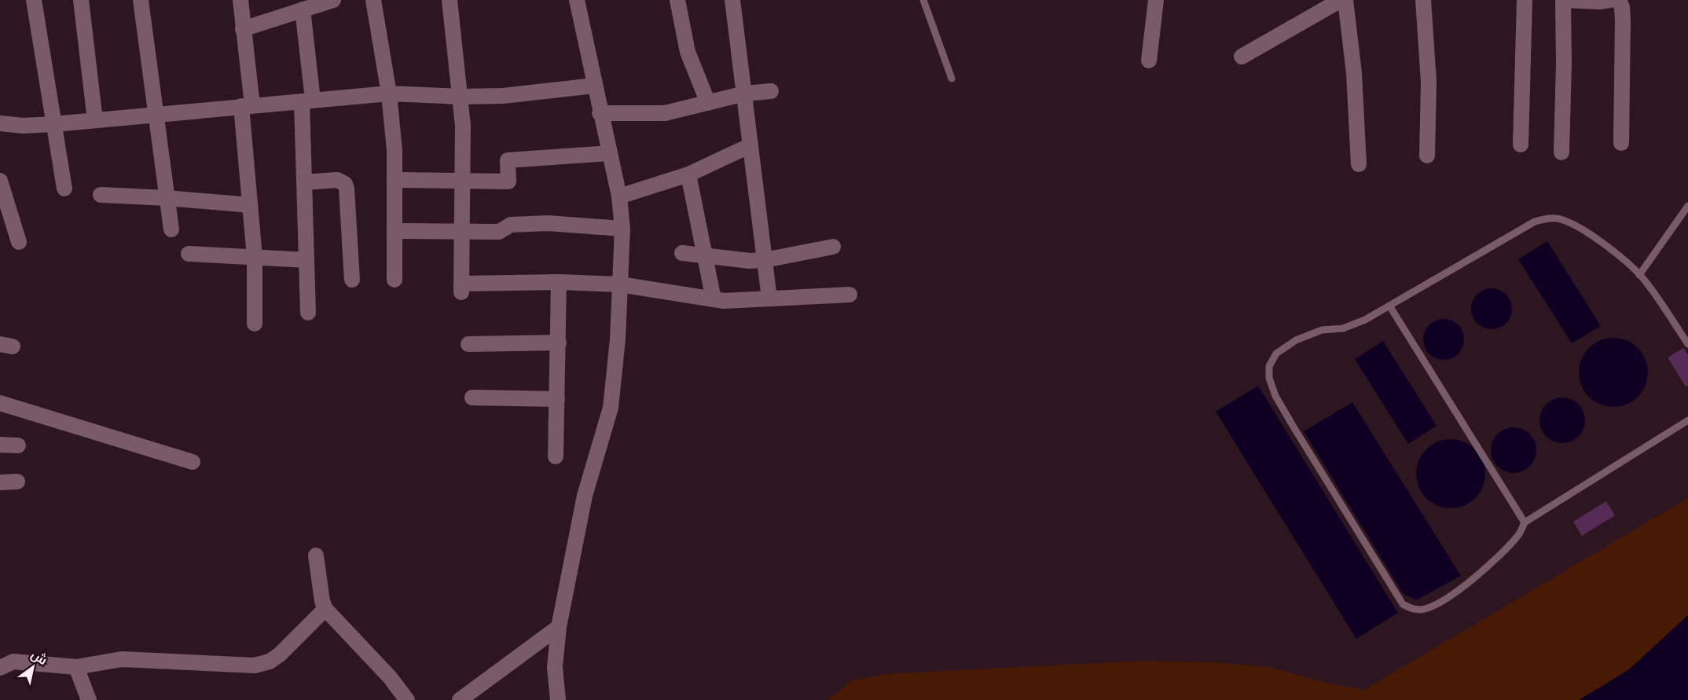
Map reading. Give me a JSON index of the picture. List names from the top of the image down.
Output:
{
  "north": "top right"
}
